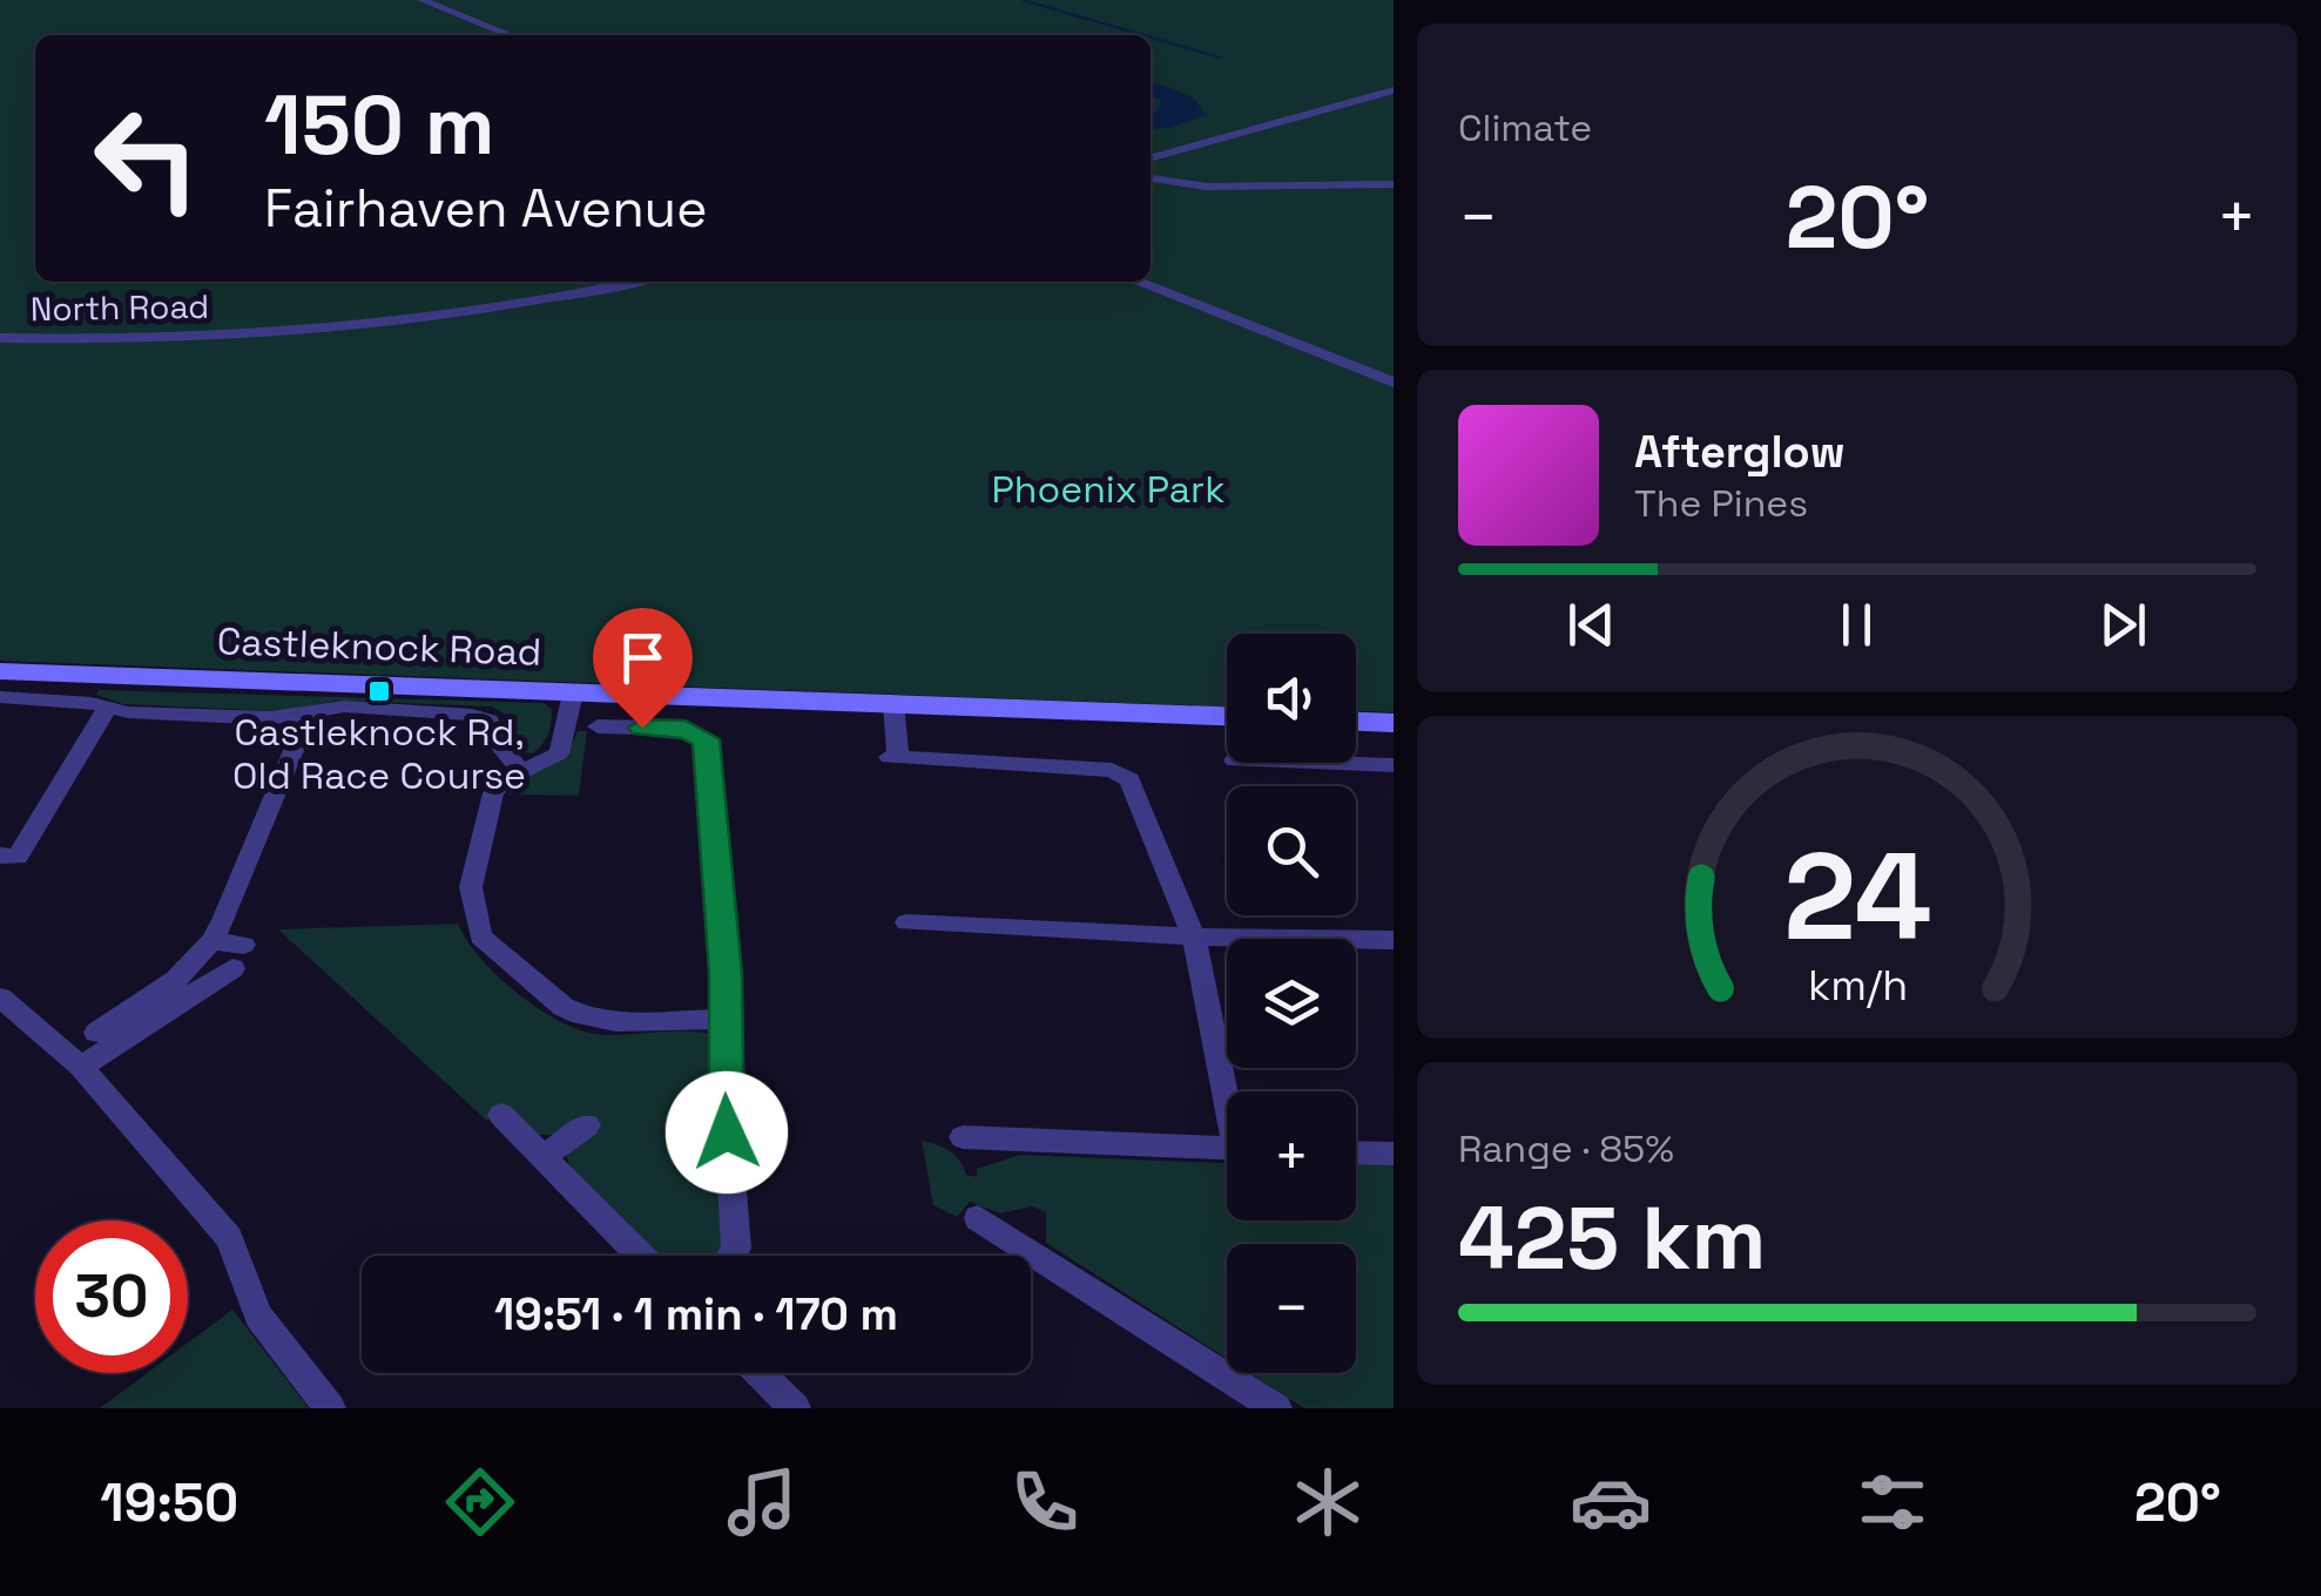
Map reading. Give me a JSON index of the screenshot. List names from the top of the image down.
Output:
{
  "streets": {
    "main road": ["Castleknock Road"],
    "street": ["North Road"]
  },
  "parks": ["Phoenix Park"],
  "places": {
    "transit": ["Castleknock Rd, Old Race Course"]
  },
  "page": {
    "tile": [
      "Climate",
      ["Range · 85%", "425 km"]
    ],
    "turn": ["150 m", "Fairhaven Avenue"],
    "heat": ["−", "20°", "+"],
    "song": ["Afterglow", "The Pines"],
    "map_buttons": ["+", "−"],
    "limit": "30",
    "trip": "19:51 · 1 min · 170 m",
    "tabs": ["19:50", "20°"],
    "gauge": ["24", "km/h"]
  }
}
